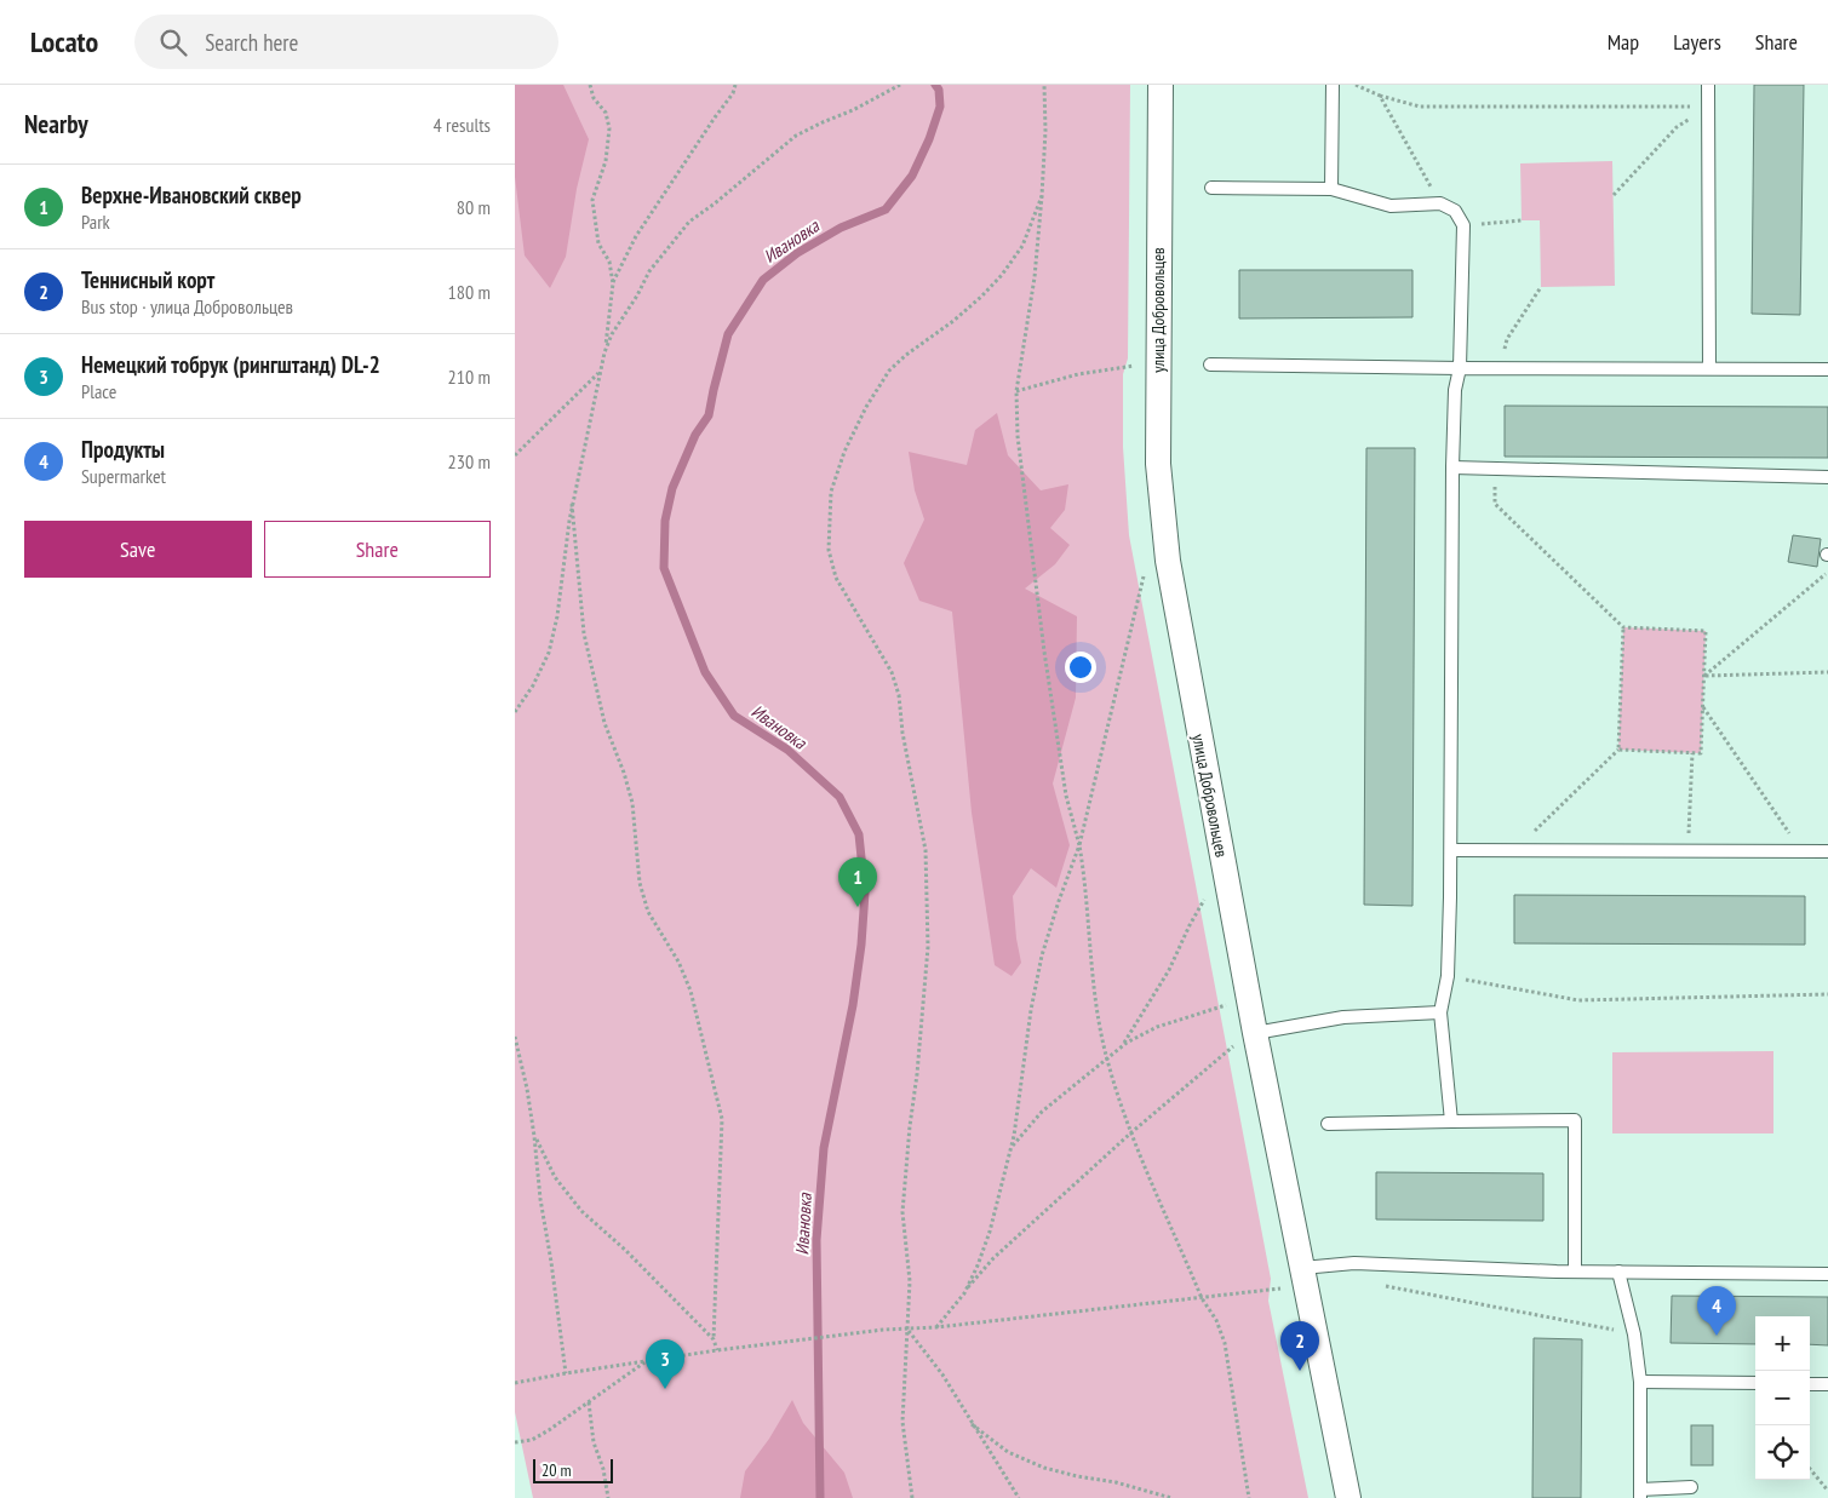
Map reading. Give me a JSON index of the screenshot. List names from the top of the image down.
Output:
{
  "streets": {
    "street": ["улица Добровольцев"]
  },
  "water": ["Ивановка"],
  "scale_bar": "20 m",
  "page": {
    "header": "Locato",
    "search": "Search here",
    "nav": ["Map", "Layers", "Share"],
    "heading": ["Nearby", "4 results"],
    "list": [
      {
        "mark": "1",
        "name": "Верхне-Ивановский сквер",
        "note": "Park",
        "value": "80 m"
      },
      {
        "mark": "2",
        "name": "Теннисный корт",
        "note": "Bus stop · улица Добровольцев",
        "value": "180 m"
      },
      {
        "mark": "3",
        "name": "Немецкий тобрук (рингштанд) DL-2",
        "note": "Place",
        "value": "210 m"
      },
      {
        "mark": "4",
        "name": "Продукты",
        "note": "Supermarket",
        "value": "230 m"
      }
    ],
    "buttons": ["Save", "Share"],
    "pins": [
      "1",
      "4",
      "2",
      "3"
    ],
    "map_buttons": ["+", "−"],
    "scale": "20 m"
  }
}
